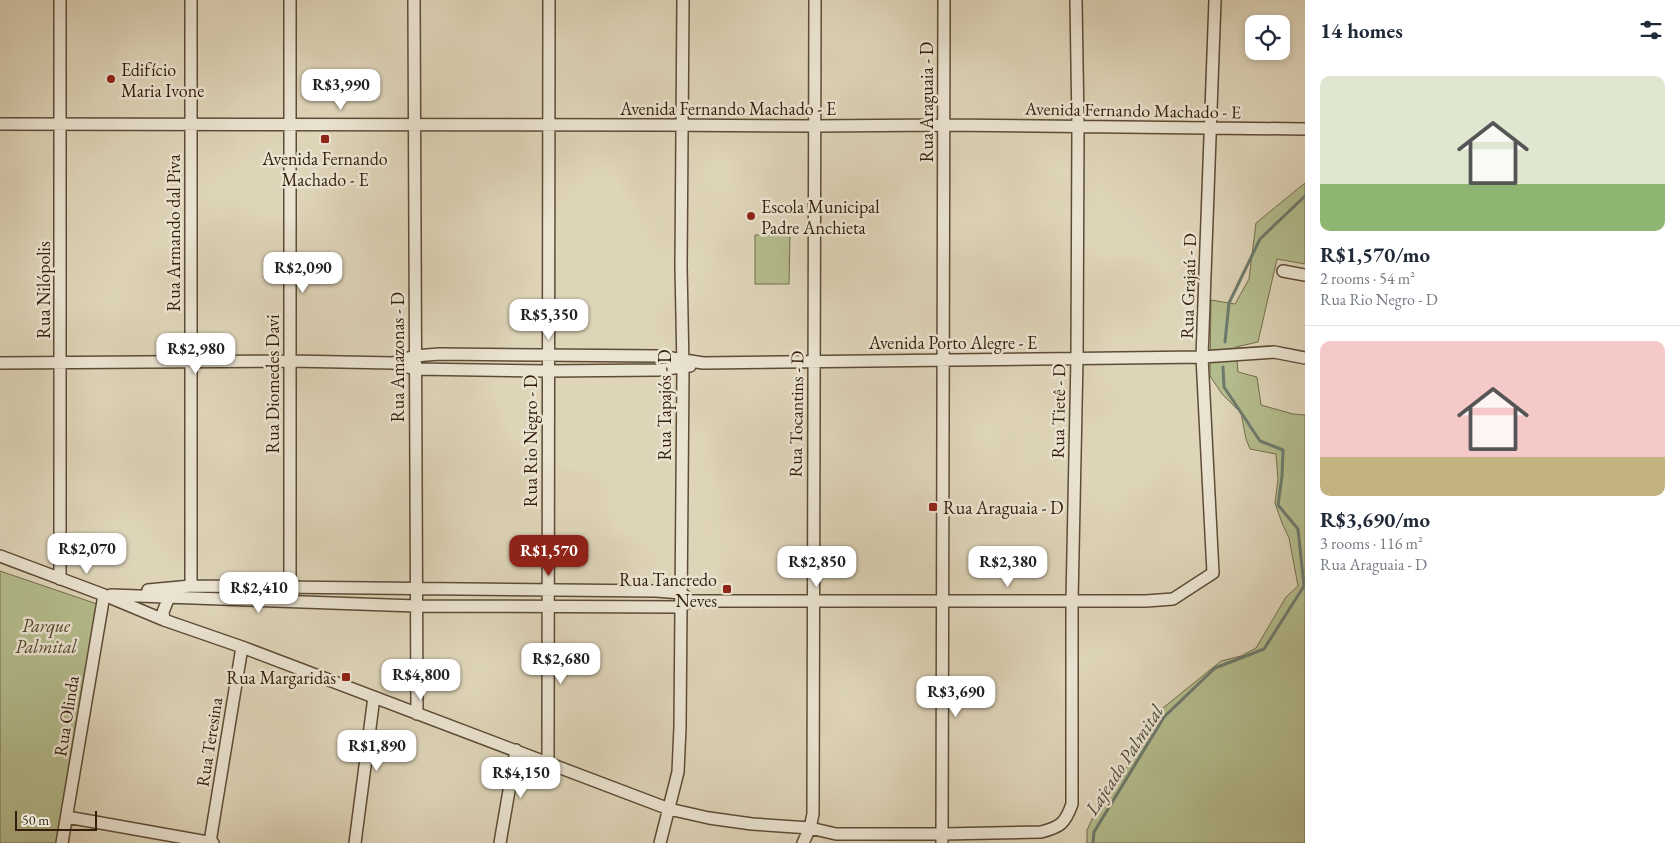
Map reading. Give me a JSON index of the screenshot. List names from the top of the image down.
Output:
{
  "streets": {
    "street": [
      "Rua Araguaia - D",
      "Avenida Fernando Machado - E",
      "Rua Armando dal Piva",
      "Rua Grajaú - D",
      "Rua Nilópolis",
      "Avenida Porto Alegre - E",
      "Rua Amazonas - D",
      "Rua Diomedes Davi",
      "Rua Tapajós - D",
      "Rua Tietê - D",
      "Rua Tocantins - D",
      "Rua Rio Negro - D",
      "Rua Olinda",
      "Rua Teresina"
    ]
  },
  "crossings": [
    ["Rua Araguaia - D", "Avenida Fernando Machado - E"],
    ["Rua Araguaia - D", "Avenida Porto Alegre - E"],
    ["Rua Araguaia - D", "Rua Tietê - D"],
    ["Avenida Fernando Machado - E", "Rua Armando dal Piva"],
    ["Avenida Fernando Machado - E", "Rua Grajaú - D"],
    ["Avenida Fernando Machado - E", "Rua Nilópolis"],
    ["Avenida Fernando Machado - E", "Rua Amazonas - D"],
    ["Avenida Fernando Machado - E", "Rua Diomedes Davi"],
    ["Avenida Fernando Machado - E", "Rua Tapajós - D"],
    ["Avenida Fernando Machado - E", "Rua Tietê - D"],
    ["Avenida Fernando Machado - E", "Rua Tocantins - D"],
    ["Avenida Fernando Machado - E", "Rua Rio Negro - D"],
    ["Rua Armando dal Piva", "Avenida Porto Alegre - E"],
    ["Rua Grajaú - D", "Avenida Porto Alegre - E"],
    ["Rua Grajaú - D", "Rua Tietê - D"],
    ["Rua Nilópolis", "Avenida Porto Alegre - E"],
    ["Avenida Porto Alegre - E", "Rua Amazonas - D"],
    ["Avenida Porto Alegre - E", "Rua Diomedes Davi"],
    ["Avenida Porto Alegre - E", "Rua Tapajós - D"],
    ["Avenida Porto Alegre - E", "Rua Tietê - D"],
    ["Avenida Porto Alegre - E", "Rua Tocantins - D"],
    ["Avenida Porto Alegre - E", "Rua Rio Negro - D"]
  ],
  "water": ["Lajeado Palmital"],
  "parks": ["Parque Palmital"],
  "places": {
    "other": ["Edifício Maria Ivone", "Escola Municipal Padre Anchieta"],
    "transit": [
      "Avenida Fernando Machado - E",
      "Rua Araguaia - D",
      "Rua Tancredo Neves",
      "Rua Margaridas"
    ]
  },
  "scale_bar": "50 m",
  "page": {
    "heading": "14 homes",
    "list": [
      {
        "name": "R$1,570/mo",
        "note": "2 rooms · 54 m² · Rua Rio Negro - D"
      },
      {
        "name": "R$3,690/mo",
        "note": "3 rooms · 116 m² · Rua Araguaia - D"
      }
    ],
    "price": [
      "R$3,990",
      "R$2,090",
      "R$5,350",
      "R$2,980",
      "R$2,070",
      "R$1,570",
      "R$2,850",
      "R$2,380",
      "R$2,410",
      "R$2,680",
      "R$4,800",
      "R$3,690",
      "R$1,890",
      "R$4,150"
    ],
    "scale": "50 m"
  }
}
